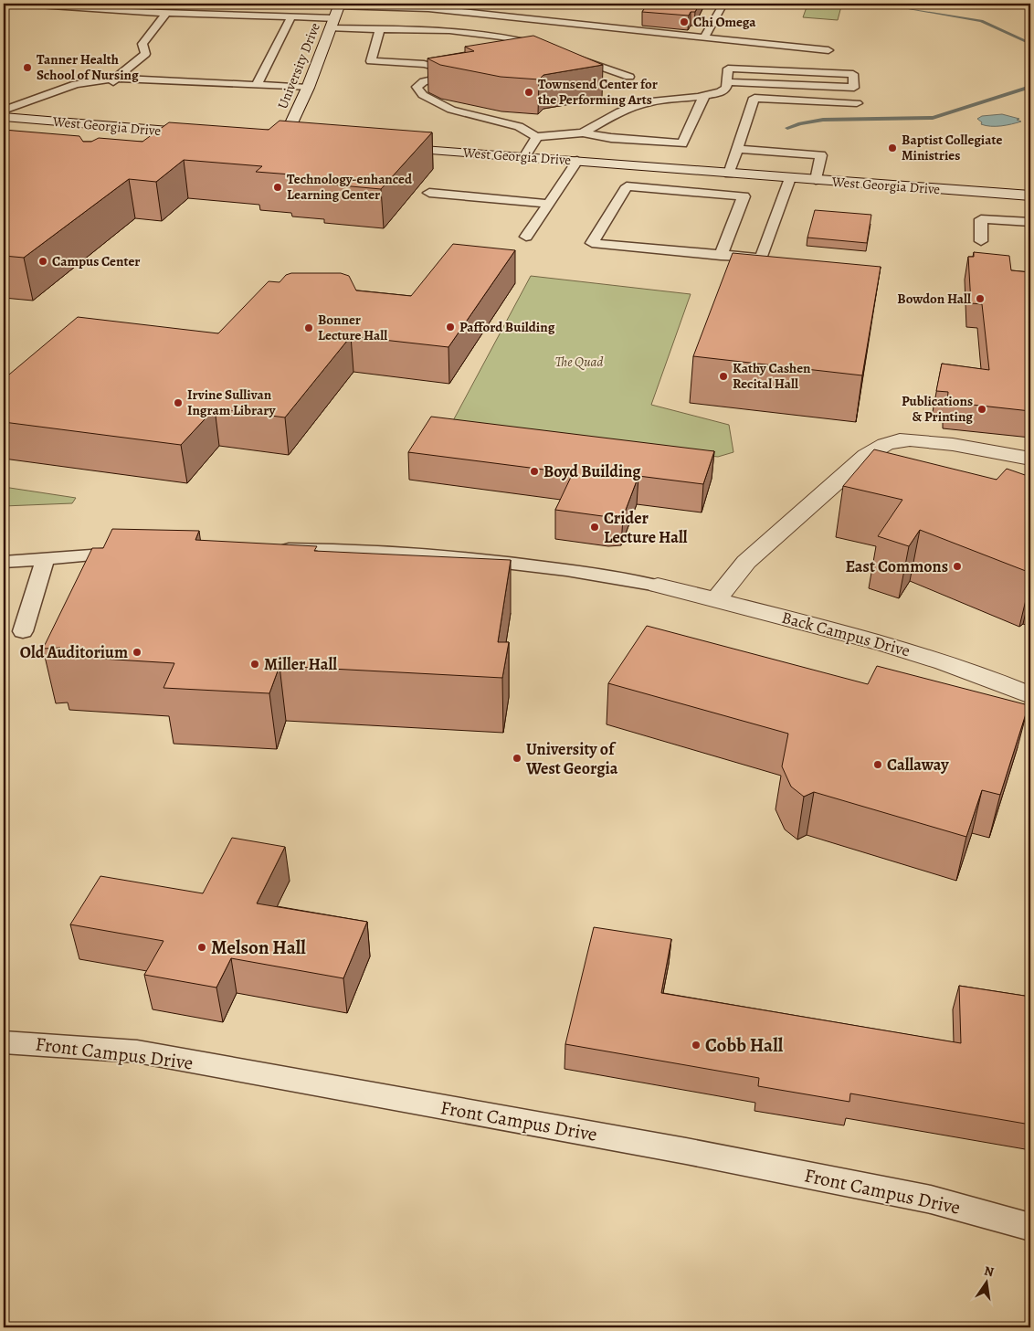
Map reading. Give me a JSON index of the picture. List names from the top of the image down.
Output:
{
  "streets": {
    "street": ["University Drive", "West Georgia Drive", "Back Campus Drive"],
    "lane": ["Front Campus Drive"]
  },
  "parks": ["The Quad"],
  "places": [
    "Chi Omega",
    "Tanner Health School of Nursing",
    "Townsend Center for the Performing Arts",
    "Baptist Collegiate Ministries",
    "Technology-enhanced Learning Center",
    "Campus Center",
    "Bowdon Hall",
    "Pafford Building",
    "Bonner Lecture Hall",
    "Kathy Cashen Recital Hall",
    "Irvine Sullivan Ingram Library",
    "Publications & Printing",
    "Boyd Building",
    "Crider Lecture Hall",
    "East Commons",
    "Old Auditorium",
    "Miller Hall",
    "University of West Georgia",
    "Callaway",
    "Melson Hall",
    "Cobb Hall"
  ],
  "north": "top"
}
